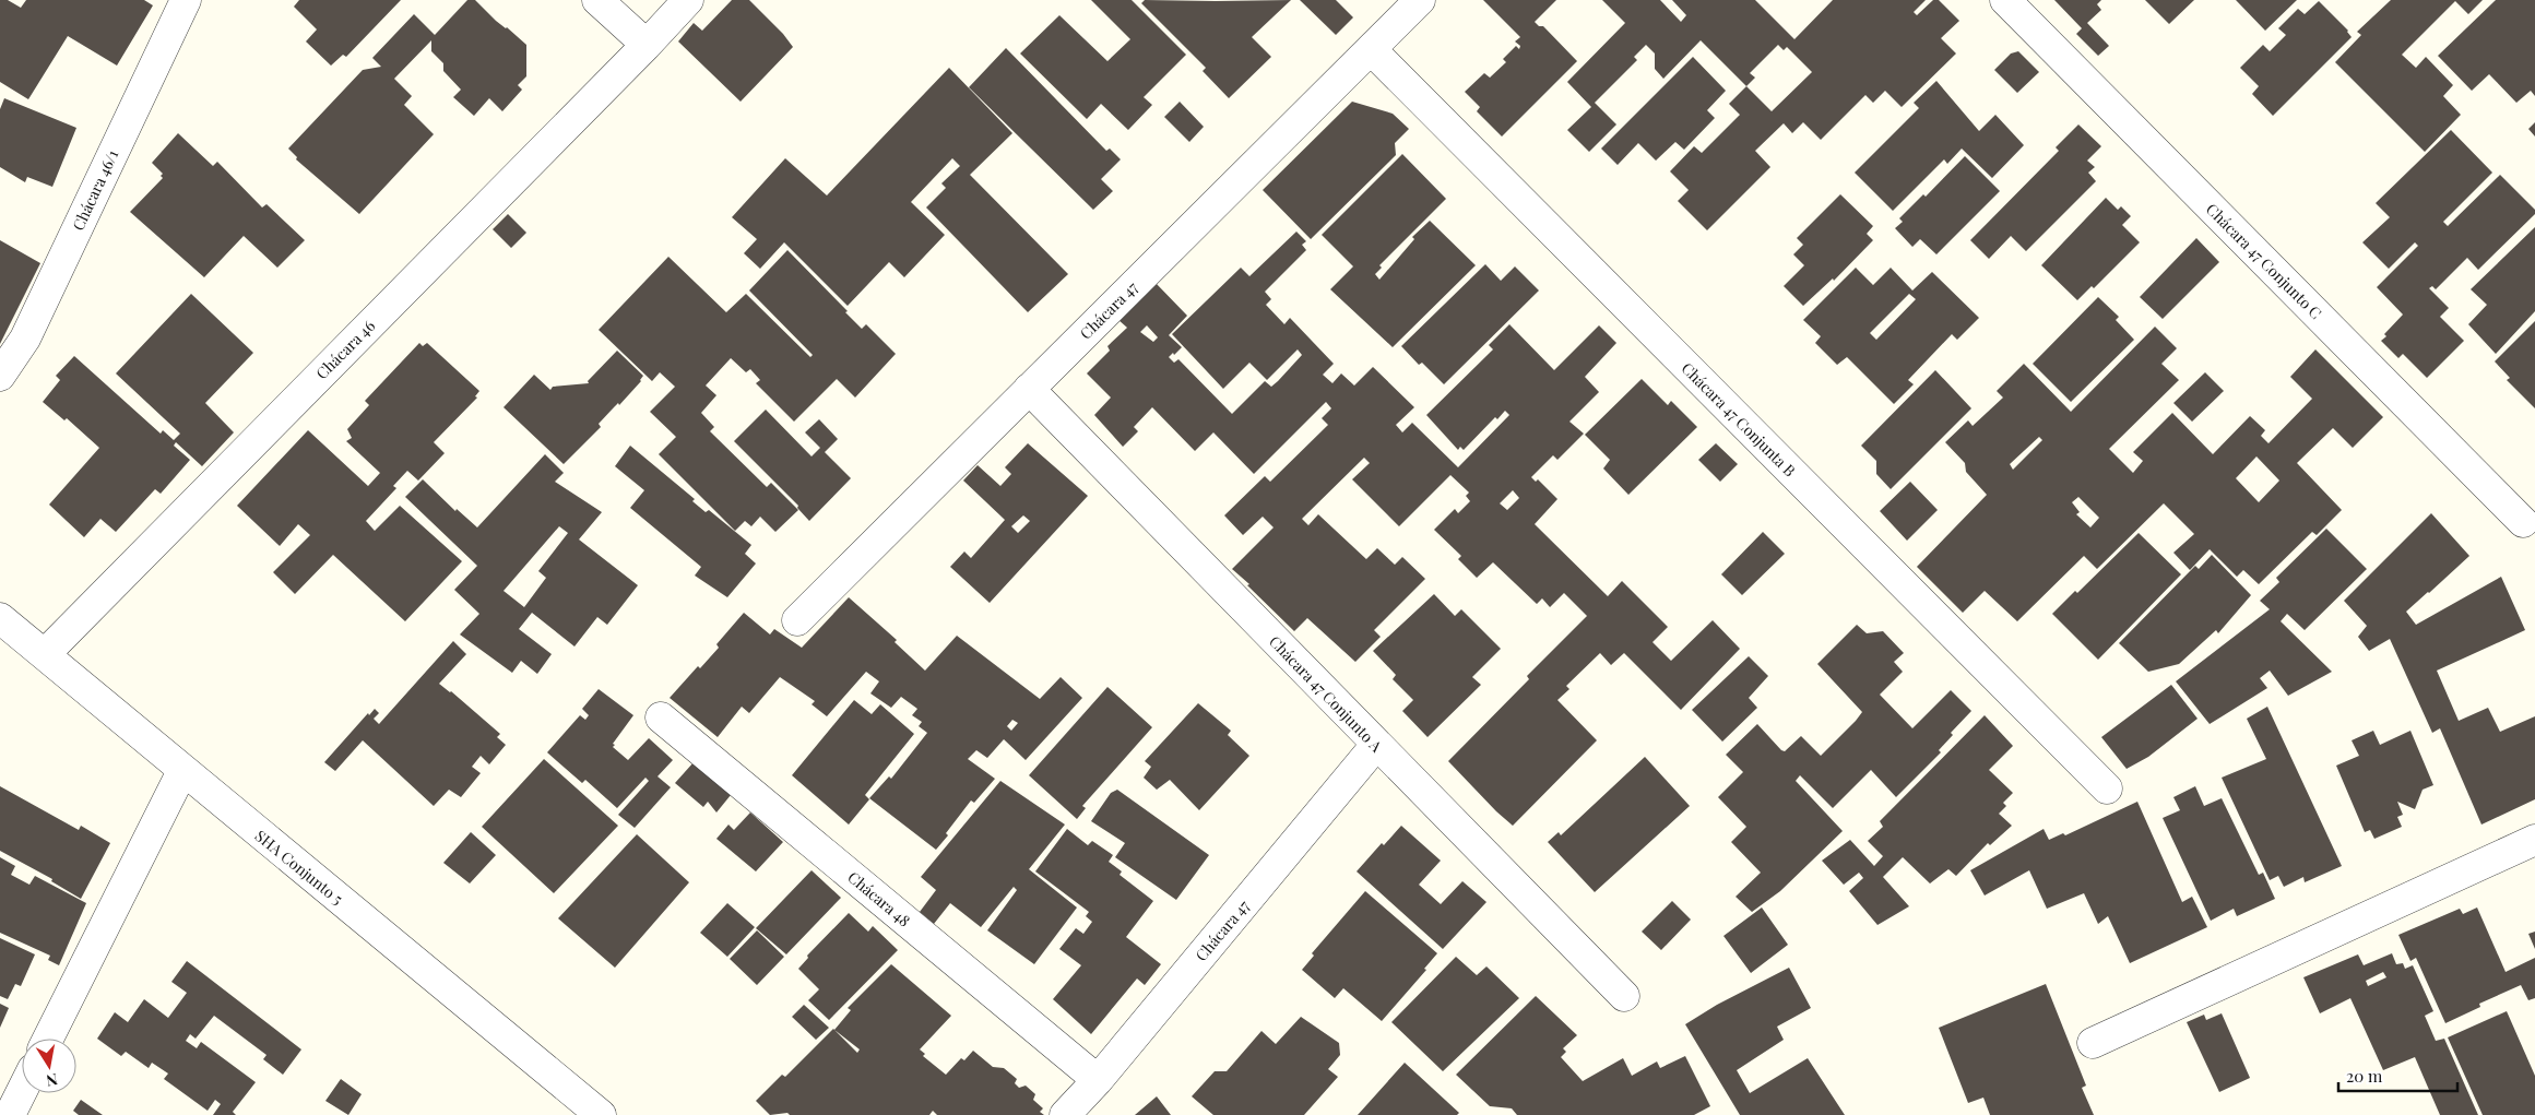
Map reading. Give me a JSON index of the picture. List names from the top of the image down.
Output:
{
  "streets": {
    "street": [
      "Chácara 46/1",
      "Chácara 47 Conjunto C",
      "Chácara 47",
      "Chácara 46",
      "Chácara 47 Conjunta B",
      "Chácara 47 Conjunto A",
      "SHA Conjunto 5",
      "Chácara 48"
    ]
  },
  "crossings": [
    ["Chácara 47", "Chácara 47 Conjunta B"],
    ["Chácara 47", "Chácara 47 Conjunto A"],
    ["Chácara 47", "Chácara 48"],
    ["Chácara 46", "SHA Conjunto 5"]
  ],
  "scale_bar": "20 m",
  "north": "bottom"
}
